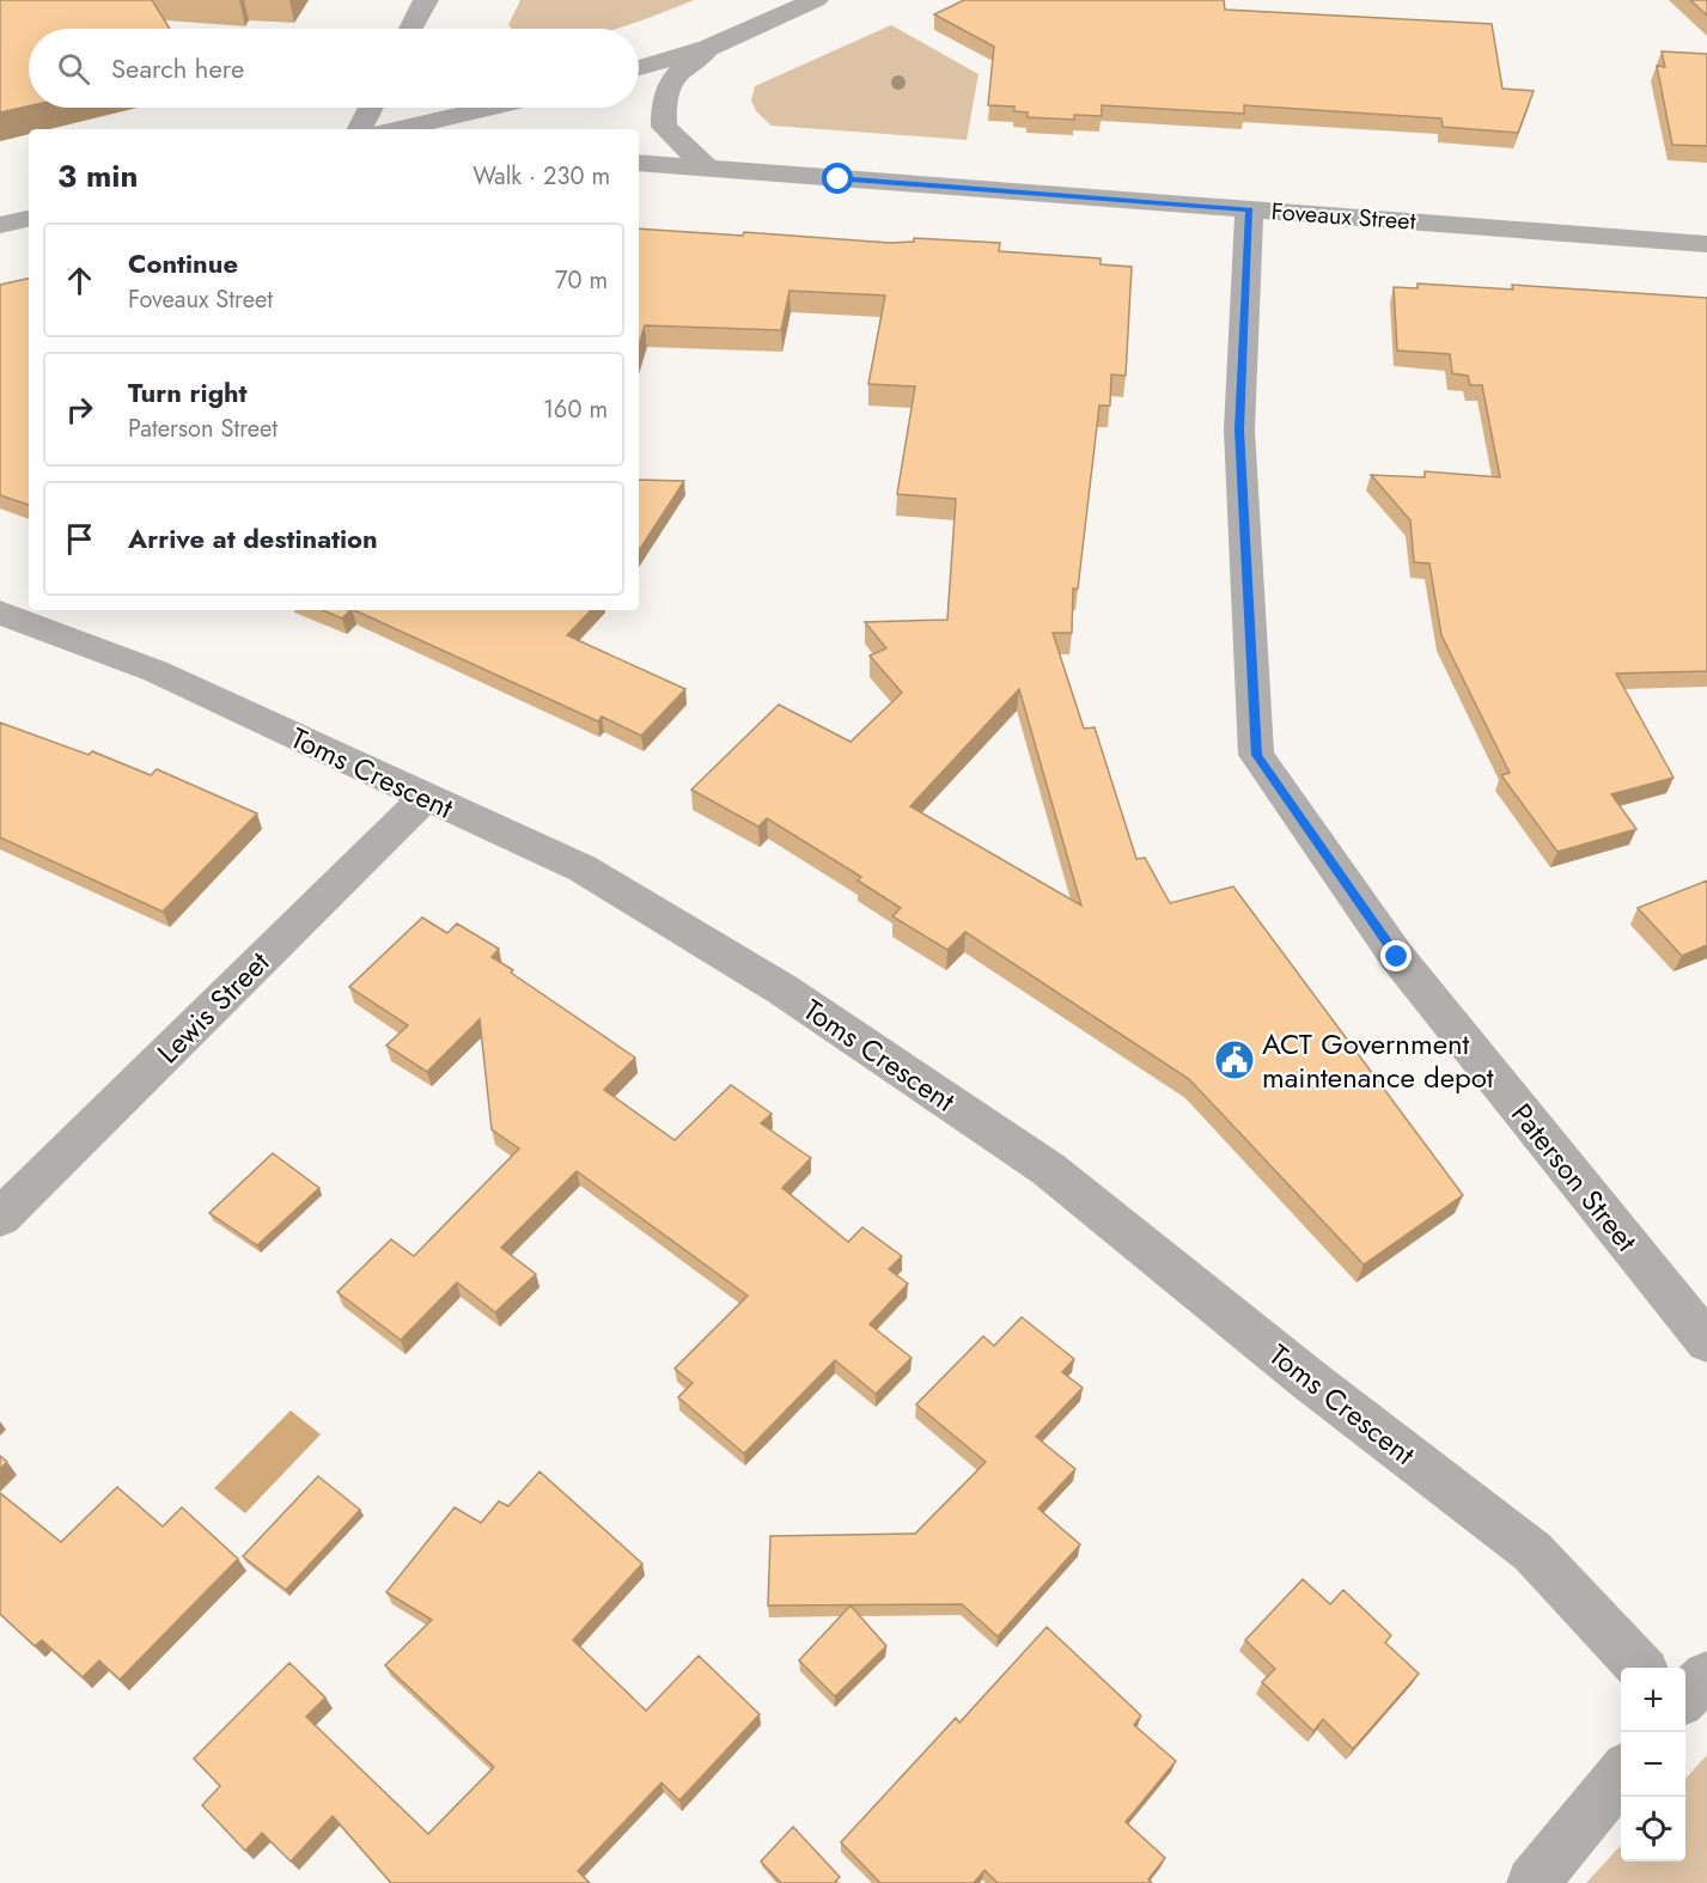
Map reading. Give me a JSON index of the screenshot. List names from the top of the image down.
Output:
{
  "streets": {
    "street": [
      "Foveaux Street",
      "Toms Crescent",
      "Lewis Street",
      "Paterson Street"
    ]
  },
  "crossings": [
    ["Foveaux Street", "Paterson Street"],
    ["Toms Crescent", "Lewis Street"]
  ],
  "places": {
    "public building": ["ACT Government maintenance depot"]
  },
  "page": {
    "search": "Search here",
    "heading": ["3 min", "Walk · 230 m"],
    "list": [
      ["Continue", "Foveaux Street", "70 m"],
      ["Turn right", "Paterson Street", "160 m"],
      "Arrive at destination"
    ],
    "map_buttons": ["+", "−"]
  }
}
